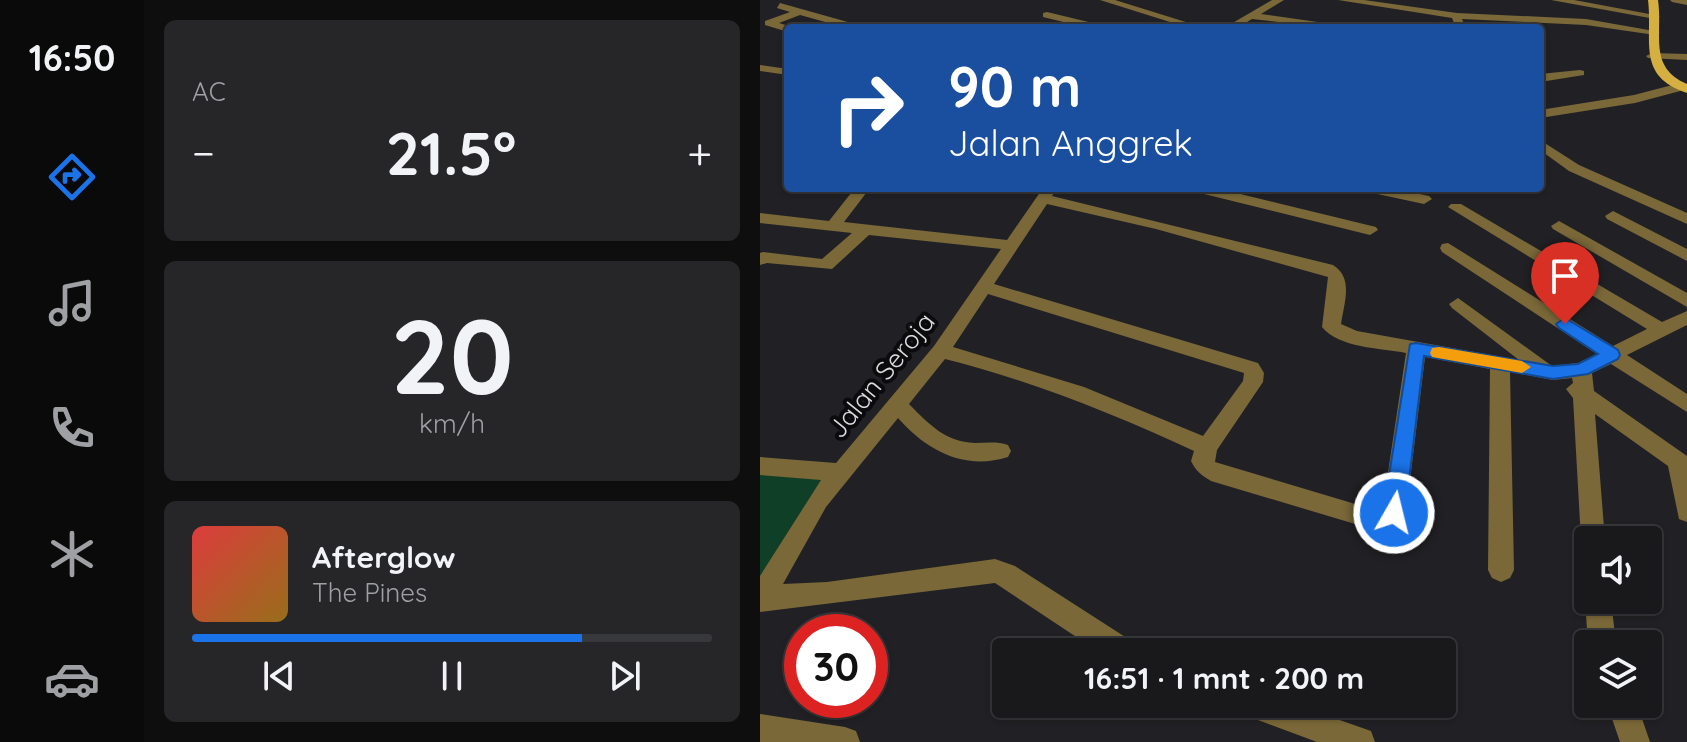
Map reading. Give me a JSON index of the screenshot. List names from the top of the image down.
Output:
{
  "streets": {
    "street": ["Jalan Seroja"]
  },
  "page": {
    "tabs": "16:50",
    "tile": [
      "AC",
      ["20", "km/h"]
    ],
    "turn": ["90 m", "Jalan Anggrek"],
    "heat": ["−", "21.5°", "+"],
    "song": ["Afterglow", "The Pines"],
    "limit": "30",
    "trip": "16:51 · 1 mnt · 200 m"
  }
}
